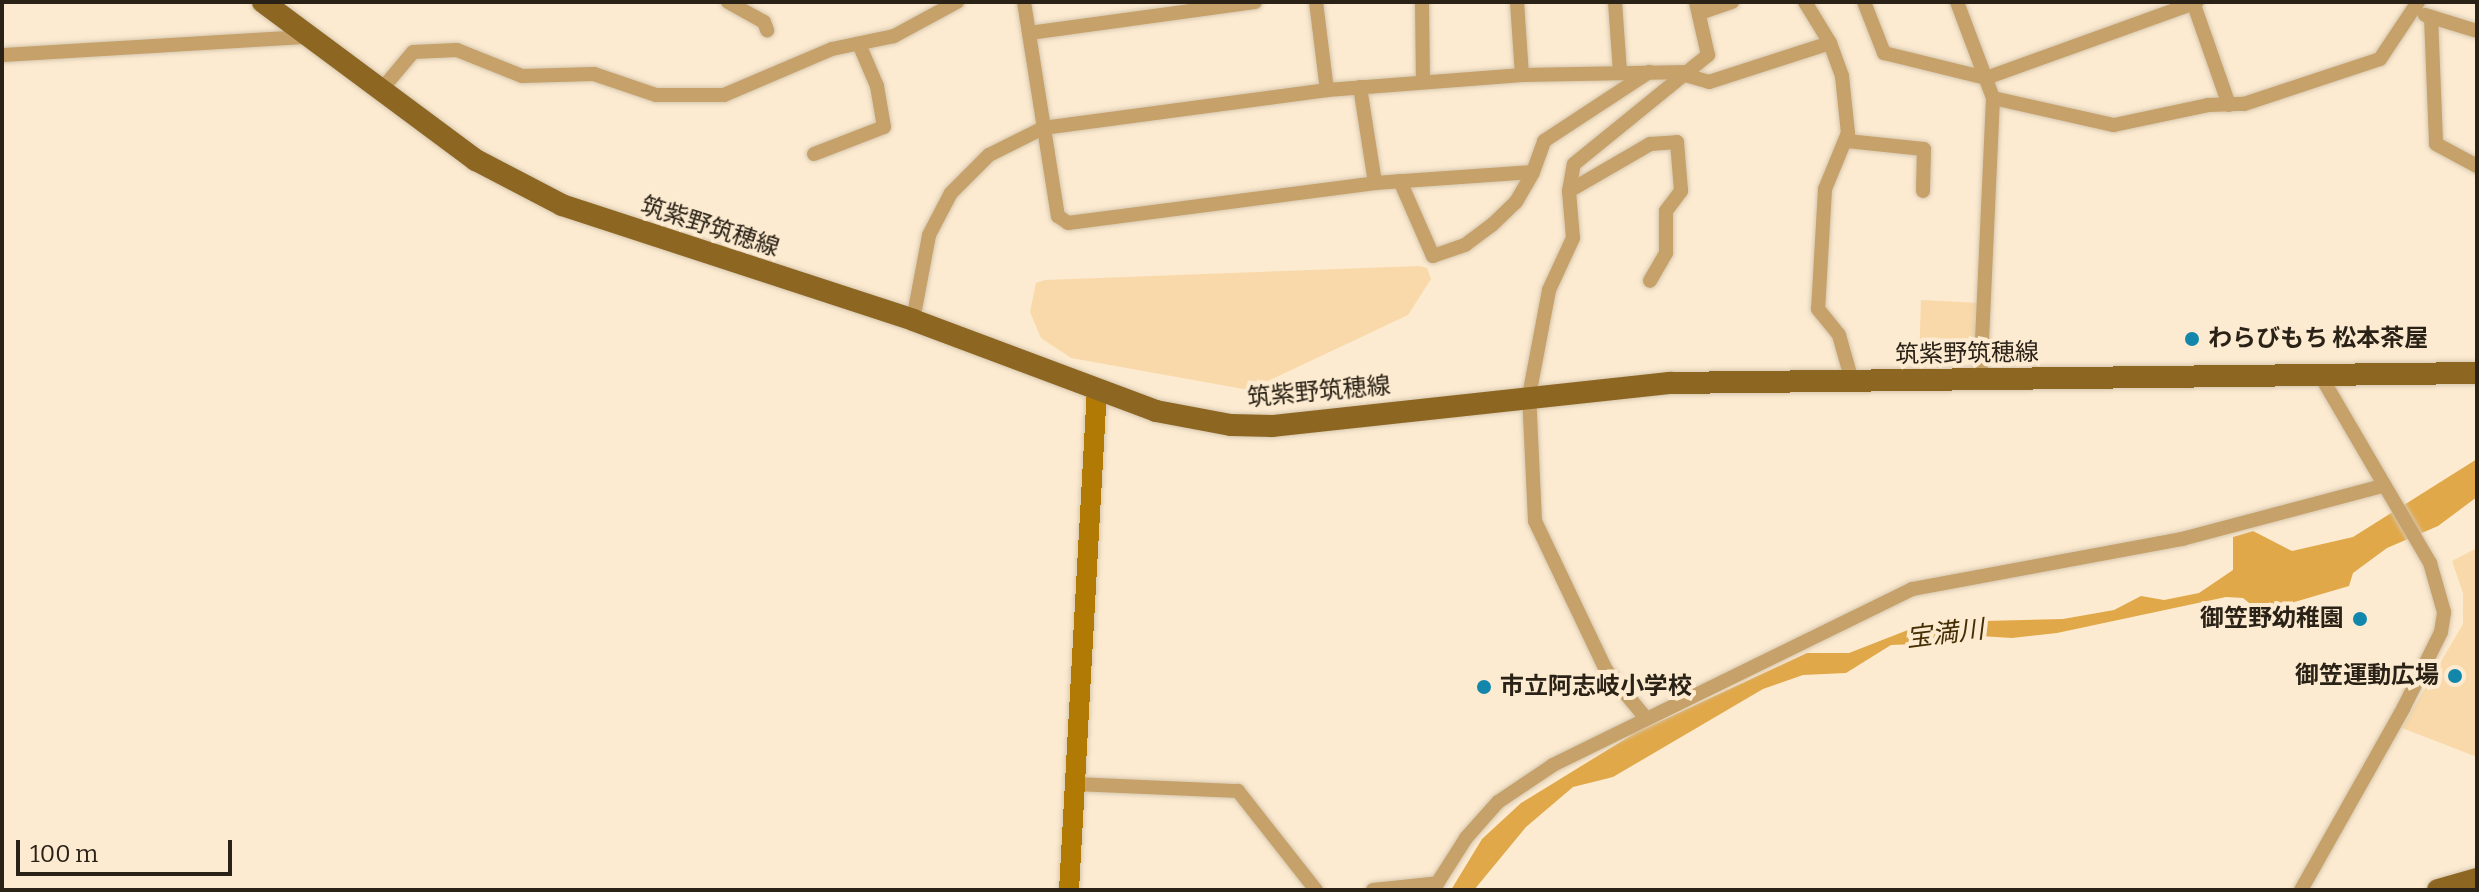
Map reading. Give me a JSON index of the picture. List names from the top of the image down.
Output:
{
  "streets": {
    "main road": ["筑紫野筑穂線"]
  },
  "water": ["宝満川"],
  "places": [
    "わらびもち 松本茶屋",
    "御笠野幼稚園",
    "御笠運動広場",
    "市立阿志岐小学校"
  ],
  "scale_bar": "100 m"
}
